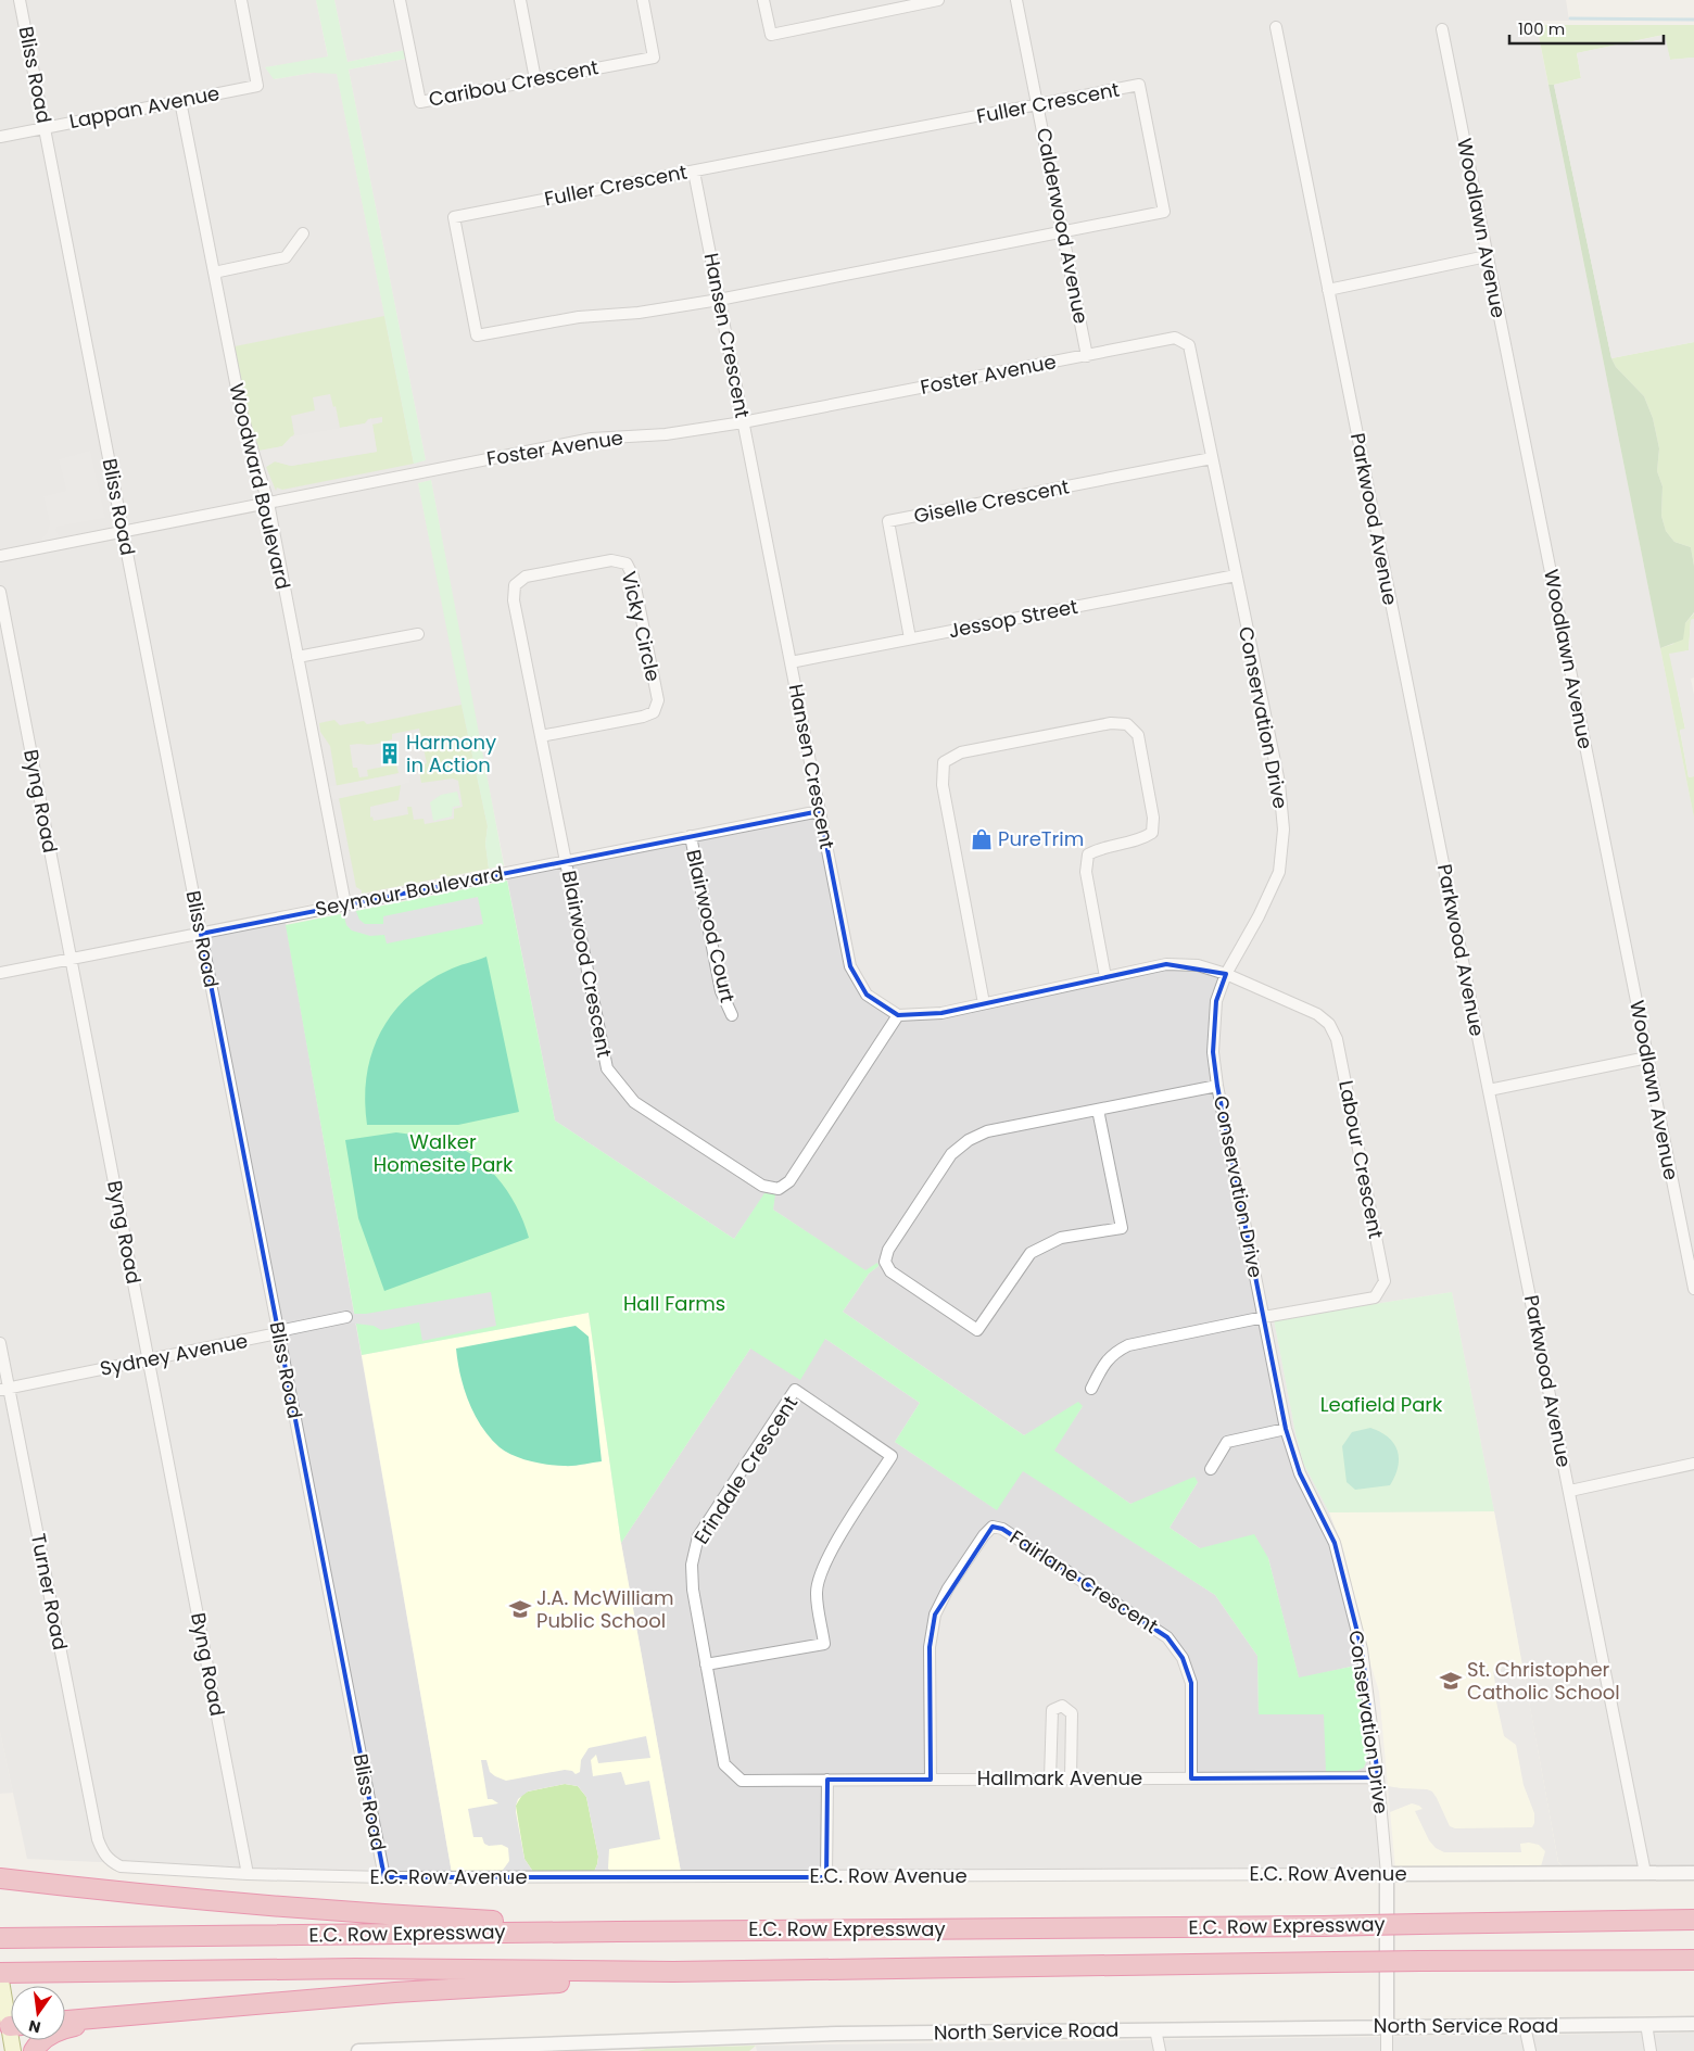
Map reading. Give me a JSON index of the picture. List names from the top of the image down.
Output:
{
  "streets": {
    "highway": ["E.C. Row Expressway"],
    "street": [
      "Bliss Road",
      "Caribou Crescent",
      "Fuller Crescent",
      "Lappan Avenue",
      "Calderwood Avenue",
      "Woodlawn Avenue",
      "Hansen Crescent",
      "Foster Avenue",
      "Woodward Boulevard",
      "Giselle Crescent",
      "Parkwood Avenue",
      "Jessop Street",
      "Vicky Circle",
      "Conservation Drive",
      "Byng Road",
      "Seymour Boulevard",
      "Blairwood Court",
      "Blairwood Crescent",
      "Labour Crescent",
      "Sydney Avenue",
      "Erindale Crescent",
      "Fairlane Crescent",
      "Turner Road",
      "Hallmark Avenue",
      "E.C. Row Avenue",
      "North Service Road"
    ]
  },
  "crossings": [
    ["Bliss Road", "Lappan Avenue"],
    ["Bliss Road", "Foster Avenue"],
    ["Bliss Road", "Seymour Boulevard"],
    ["Bliss Road", "Sydney Avenue"],
    ["Bliss Road", "E.C. Row Avenue"],
    ["Fuller Crescent", "Calderwood Avenue"],
    ["Fuller Crescent", "Hansen Crescent"],
    ["Lappan Avenue", "Woodward Boulevard"],
    ["Calderwood Avenue", "Foster Avenue"],
    ["Hansen Crescent", "Foster Avenue"],
    ["Hansen Crescent", "Jessop Street"],
    ["Hansen Crescent", "Seymour Boulevard"],
    ["Hansen Crescent", "Blairwood Crescent"],
    ["Foster Avenue", "Woodward Boulevard"],
    ["Foster Avenue", "Conservation Drive"],
    ["Woodward Boulevard", "Seymour Boulevard"],
    ["Giselle Crescent", "Jessop Street"],
    ["Giselle Crescent", "Conservation Drive"],
    ["Parkwood Avenue", "E.C. Row Avenue"],
    ["Jessop Street", "Conservation Drive"],
    ["Vicky Circle", "Seymour Boulevard"],
    ["Vicky Circle", "Blairwood Crescent"],
    ["Conservation Drive", "Labour Crescent"],
    ["Conservation Drive", "Hallmark Avenue"],
    ["Conservation Drive", "E.C. Row Avenue"],
    ["Conservation Drive", "North Service Road"],
    ["Byng Road", "Seymour Boulevard"],
    ["Byng Road", "Sydney Avenue"],
    ["Byng Road", "E.C. Row Avenue"],
    ["Seymour Boulevard", "Blairwood Court"],
    ["Seymour Boulevard", "Blairwood Crescent"],
    ["Sydney Avenue", "Turner Road"],
    ["Erindale Crescent", "Hallmark Avenue"],
    ["Fairlane Crescent", "Hallmark Avenue"],
    ["Turner Road", "E.C. Row Avenue"]
  ],
  "parks": ["Walker Homesite Park", "Hall Farms", "Leafield Park"],
  "places": {
    "building": ["Harmony in Action"],
    "shop": ["PureTrim"],
    "school or university": ["J.A. McWilliam Public School", "St. Christopher Catholic School"]
  },
  "scale_bar": "100 m",
  "north": "bottom"
}
